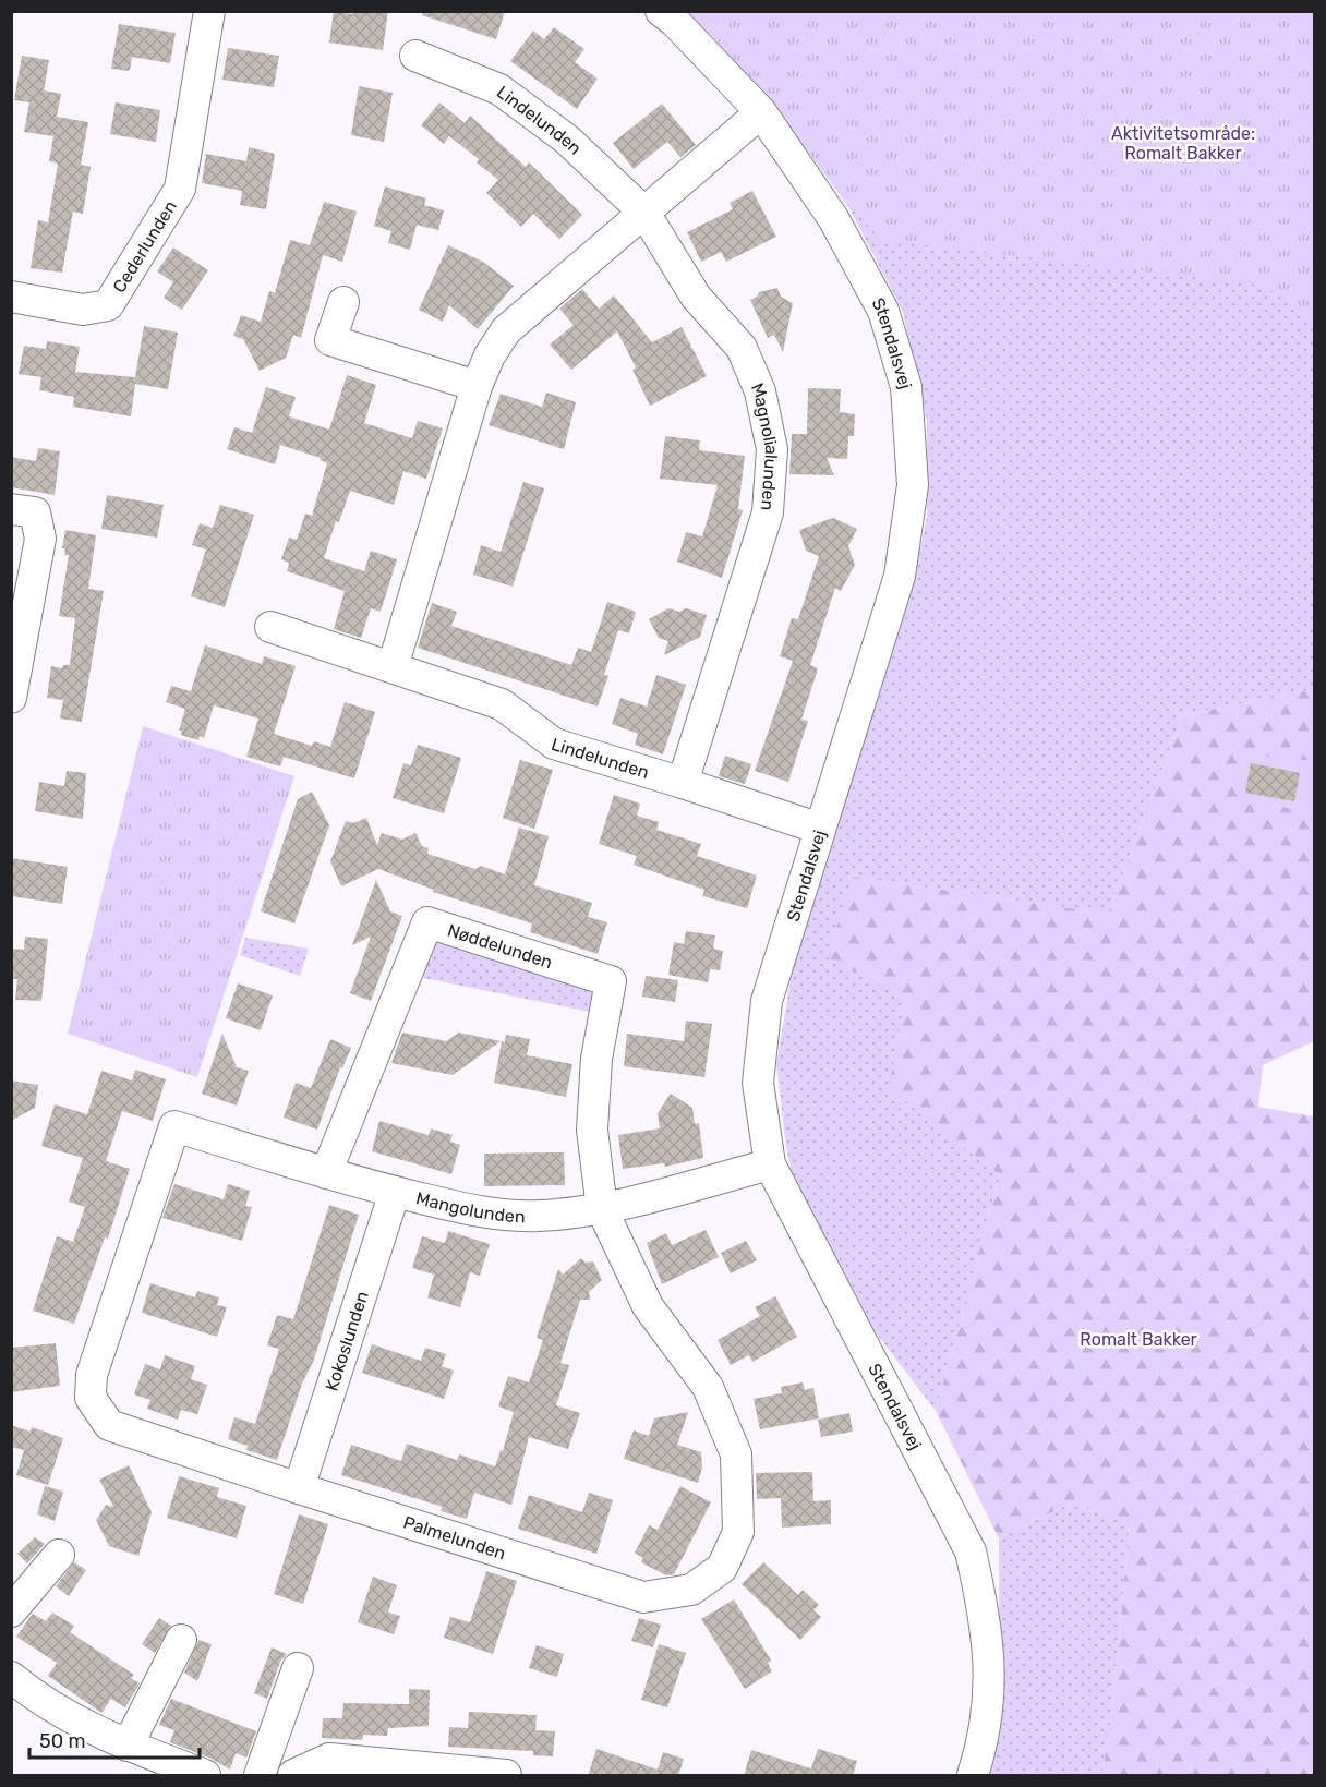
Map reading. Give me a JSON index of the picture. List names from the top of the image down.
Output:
{
  "streets": {
    "street": [
      "Lindelunden",
      "Cederlunden",
      "Stendalsvej",
      "Magnolialunden",
      "Nøddelunden",
      "Mangolunden",
      "Kokoslunden",
      "Palmelunden"
    ]
  },
  "crossings": [
    ["Lindelunden", "Stendalsvej"],
    ["Lindelunden", "Magnolialunden"],
    ["Stendalsvej", "Mangolunden"],
    ["Nøddelunden", "Mangolunden"],
    ["Nøddelunden", "Palmelunden"],
    ["Mangolunden", "Kokoslunden"],
    ["Mangolunden", "Palmelunden"],
    ["Kokoslunden", "Palmelunden"]
  ],
  "parks": ["Aktivitetsområde: Romalt Bakker", "Romalt Bakker"],
  "scale_bar": "50 m"
}
